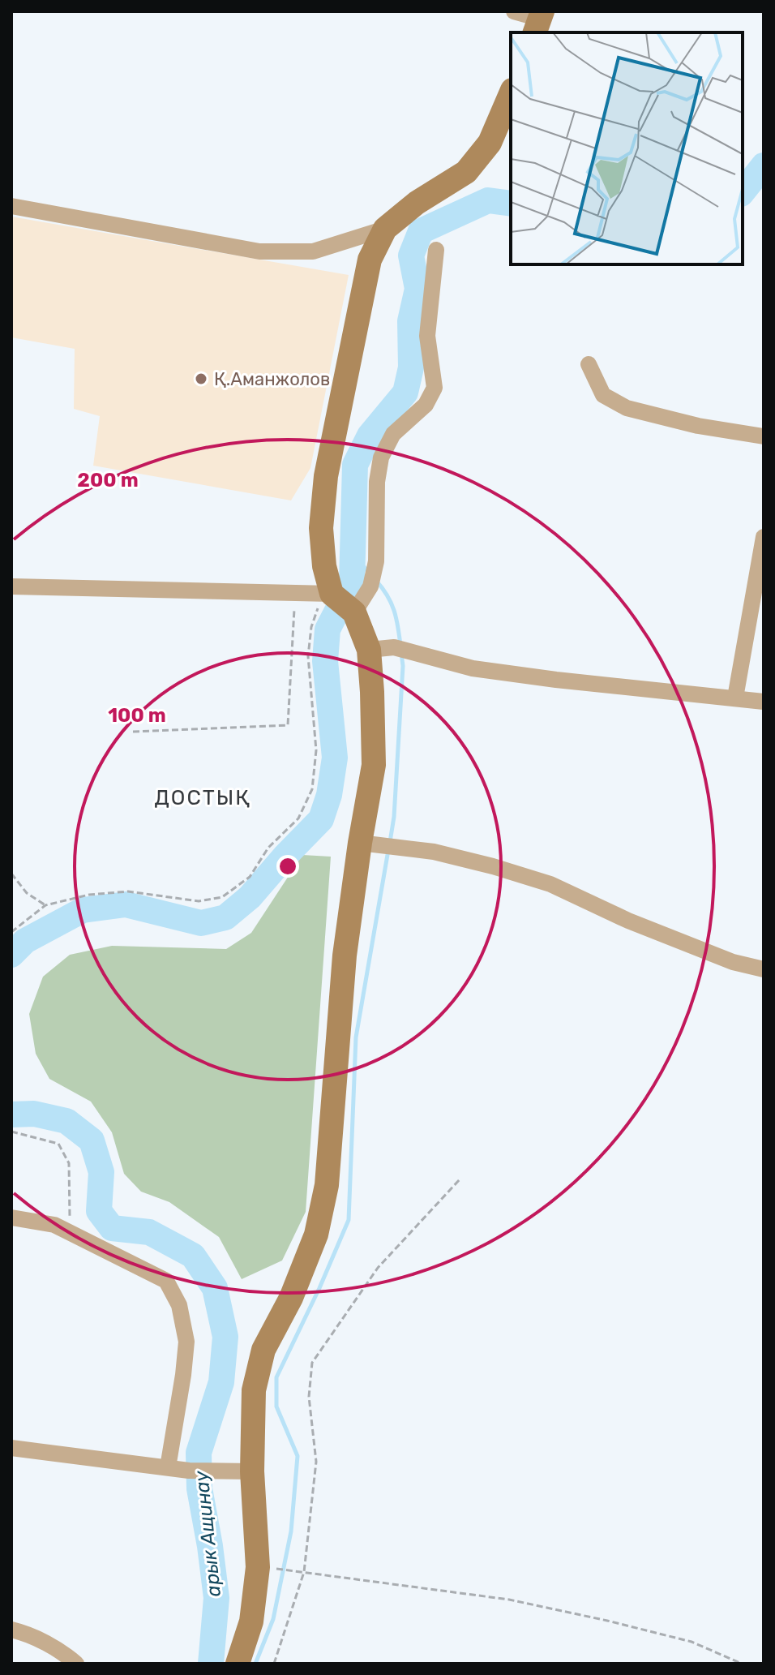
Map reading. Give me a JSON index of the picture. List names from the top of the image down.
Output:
{
  "districts": ["ДОСТЫҚ"],
  "water": ["арык Ащинау"],
  "places": ["Қ.Аманжолов"],
  "rings": ["200 m", "100 m"]
}
